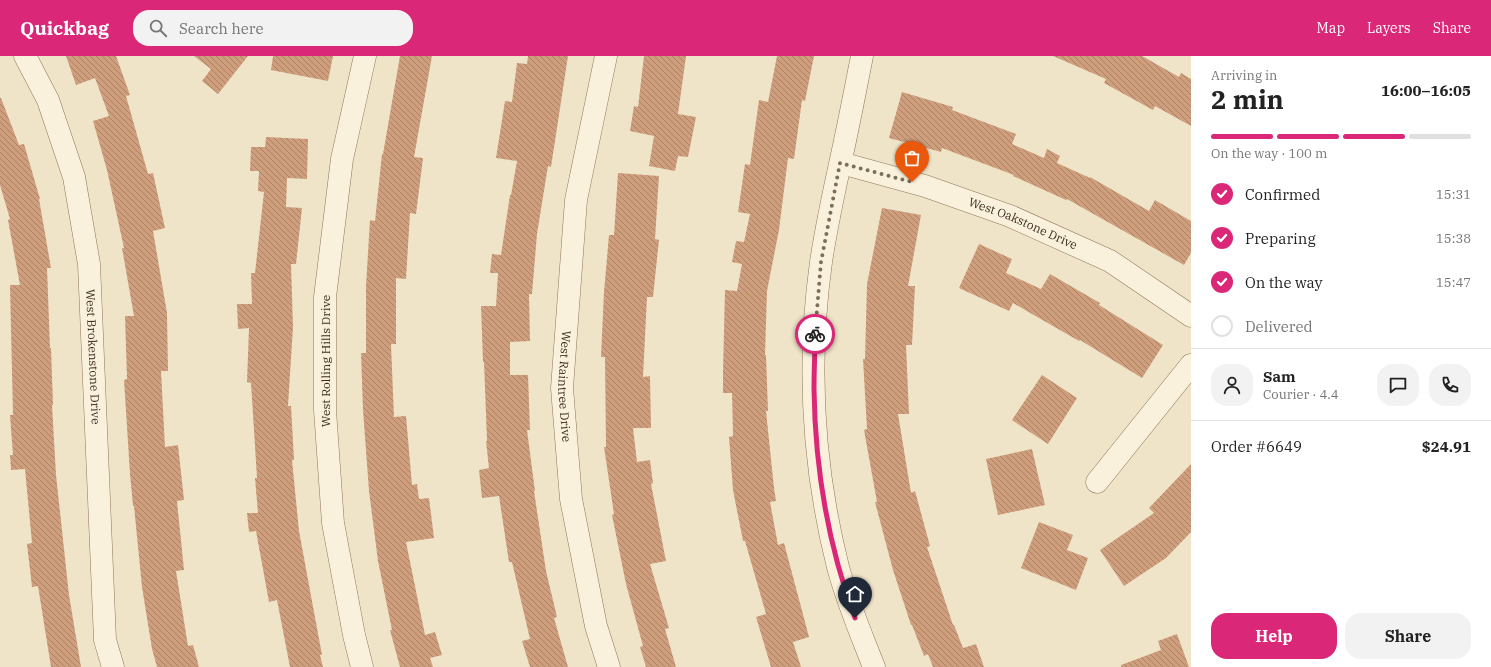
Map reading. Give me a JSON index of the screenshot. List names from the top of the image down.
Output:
{
  "streets": {
    "street": [
      "West Oakstone Drive",
      "West Brokenstone Drive",
      "West Rolling Hills Drive",
      "West Raintree Drive"
    ]
  },
  "page": {
    "header": "Quickbag",
    "search": "Search here",
    "nav": ["Map", "Layers", "Share"],
    "heading": ["2 min", "Arriving in", "16:00–16:05"],
    "panel": [
      "Sam",
      "Courier · 4.4",
      "Order #6649",
      "$24.91"
    ],
    "bar": "On the way · 100 m",
    "list": [
      ["Confirmed", "15:31"],
      ["Preparing", "15:38"],
      ["On the way", "15:47"],
      "Delivered"
    ],
    "buttons": ["Help", "Share"]
  }
}
